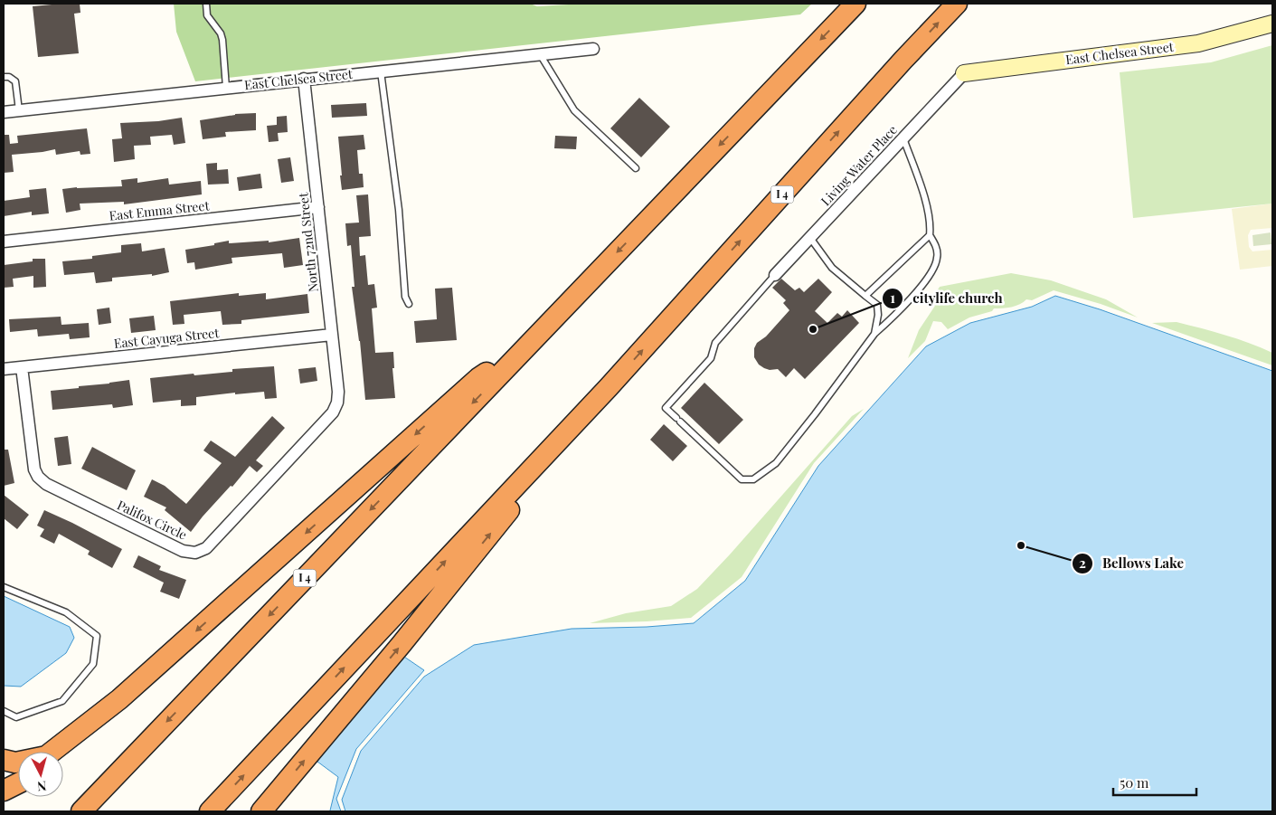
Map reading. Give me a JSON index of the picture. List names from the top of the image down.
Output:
{
  "streets": {
    "highway": ["I 4"],
    "street": [
      "East Chelsea Street",
      "Living Water Place",
      "East Emma Street",
      "North 72nd Street",
      "East Cayuga Street",
      "Palifox Circle"
    ]
  },
  "crossings": [
    ["East Chelsea Street", "Living Water Place"],
    ["East Chelsea Street", "North 72nd Street"],
    ["East Emma Street", "North 72nd Street"],
    ["North 72nd Street", "East Cayuga Street"],
    ["North 72nd Street", "Palifox Circle"],
    ["East Cayuga Street", "Palifox Circle"]
  ],
  "places": ["citylife church", "Bellows Lake"],
  "scale_bar": "50 m",
  "north": "bottom"
}
